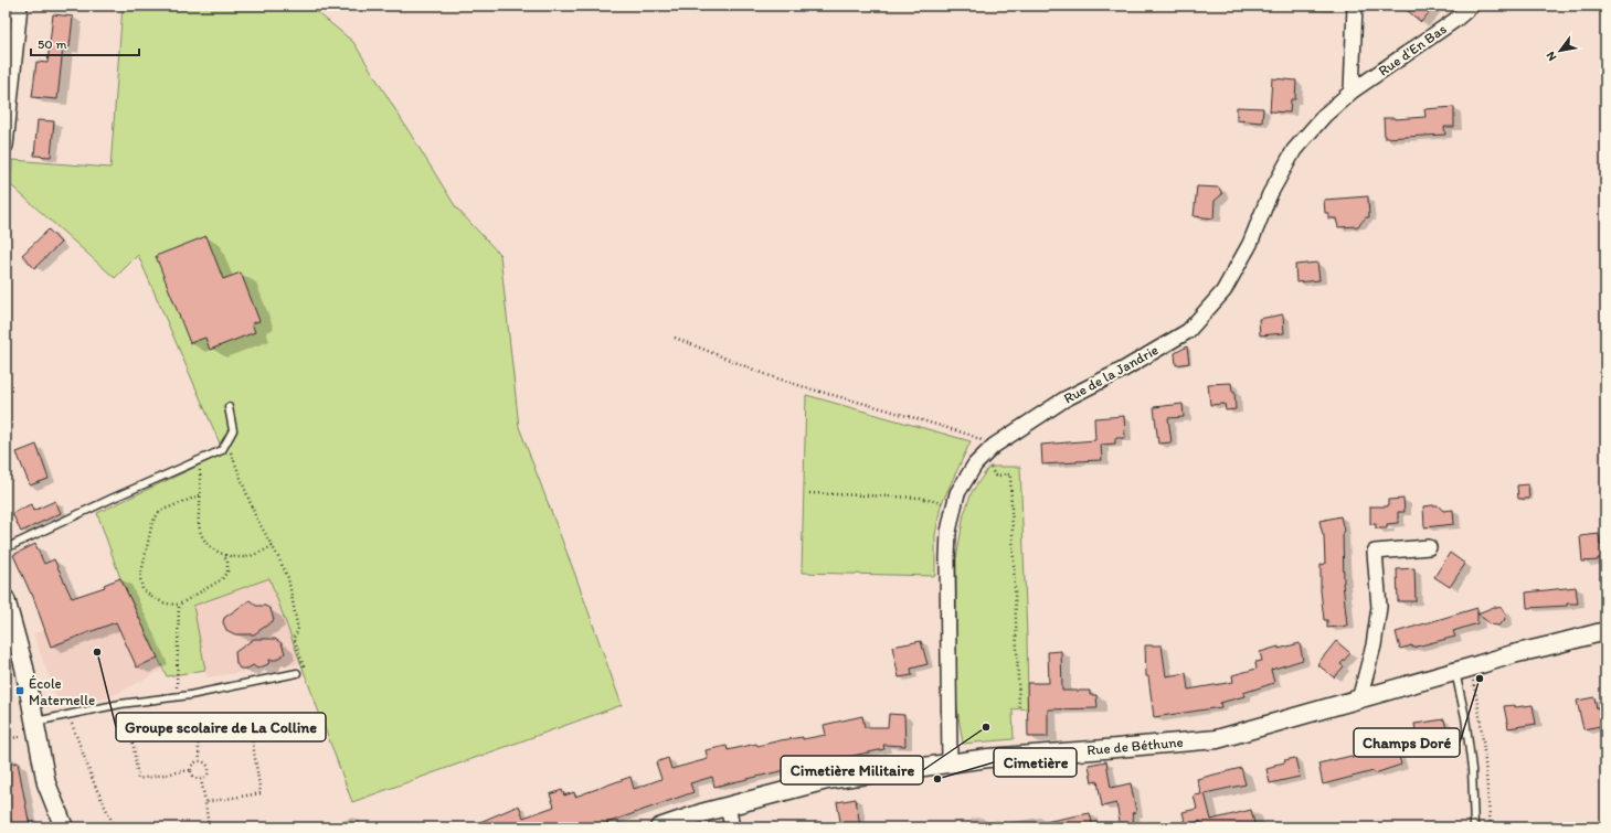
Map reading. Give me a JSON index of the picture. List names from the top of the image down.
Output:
{
  "streets": {
    "street": ["Rue d'En Bas", "Rue de la Jandrie", "Rue de Béthune"]
  },
  "crossings": [
    ["Rue d'En Bas", "Rue de la Jandrie"],
    ["Rue de la Jandrie", "Rue de Béthune"]
  ],
  "places": {
    "other": [
      "Groupe scolaire de La Colline",
      "Champs Doré",
      "Cimetière Militaire",
      "Cimetière"
    ],
    "transit": ["École Maternelle"]
  },
  "scale_bar": "50 m",
  "north": "bottom left"
}
